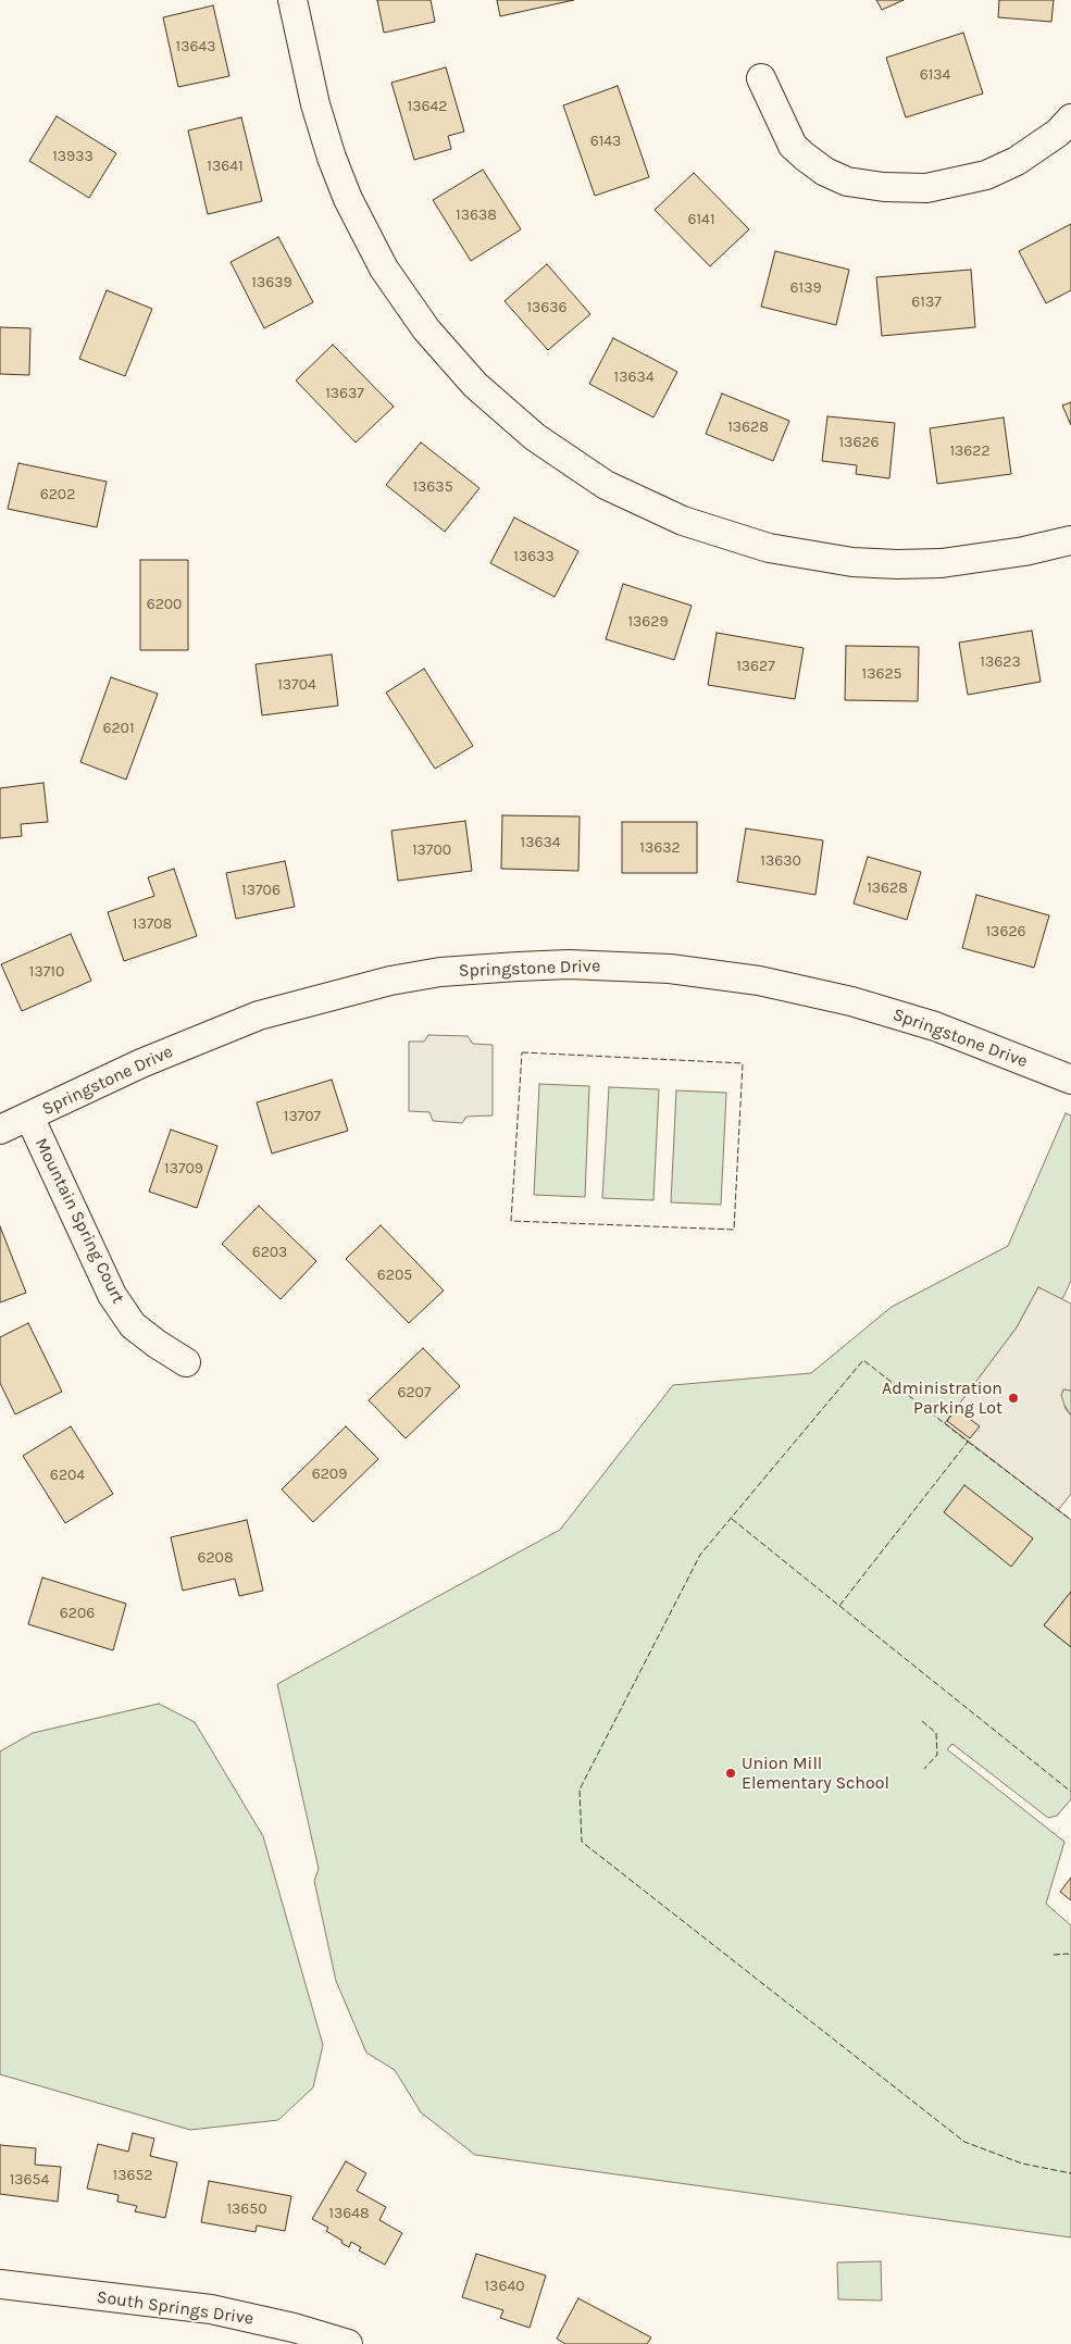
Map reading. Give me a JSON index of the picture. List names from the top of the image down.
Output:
{
  "streets": {
    "street": ["Springstone Drive", "Mountain Spring Court", "South Springs Drive"]
  },
  "crossings": [
    ["Springstone Drive", "Mountain Spring Court"]
  ],
  "places": ["Administration Parking Lot", "Union Mill Elementary School"],
  "house_numbers": [
    "13643",
    "6134",
    "13642",
    "6143",
    "13933",
    "13641",
    "13638",
    "6141",
    "13639",
    "6139",
    "6137",
    "13636",
    "13634",
    "13637",
    "13628",
    "13626",
    "13622",
    "13635",
    "6202",
    "13633",
    "6200",
    "13629",
    "13623",
    "13627",
    "13625",
    "13704",
    "6201",
    "13634",
    "13632",
    "13700",
    "13630",
    "13628",
    "13706",
    "13708",
    "13626",
    "13710",
    "13707",
    "13709",
    "6203",
    "6205",
    "6207",
    "6209",
    "6204",
    "6208",
    "6206",
    "13652",
    "13654",
    "13650",
    "13648",
    "13640"
  ]
}
